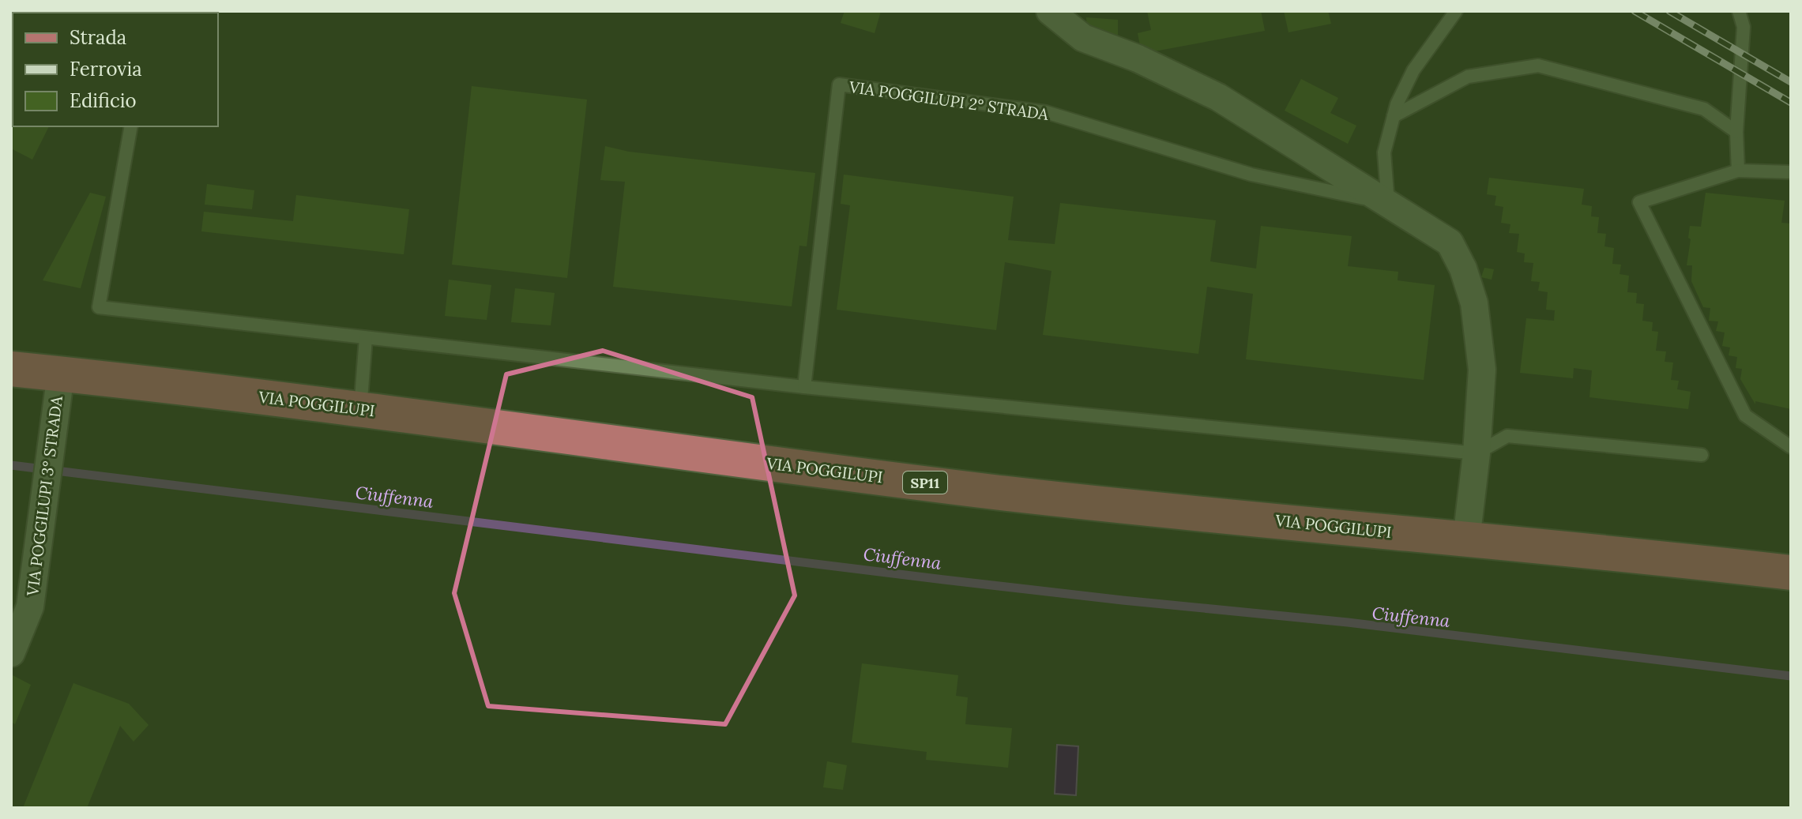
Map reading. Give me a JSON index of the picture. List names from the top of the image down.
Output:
{
  "streets": {
    "main road": ["VIA POGGILUPI", "SP11"],
    "street": ["VIA POGGILUPI 2° STRADA", "VIA POGGILUPI 3° STRADA"]
  },
  "crossings": [
    ["VIA POGGILUPI 2° STRADA", "VIA POGGILUPI"],
    ["VIA POGGILUPI", "VIA POGGILUPI 3° STRADA"]
  ],
  "water": ["Ciuffenna"],
  "legend": ["Strada", "Ferrovia", "Edificio"]
}
